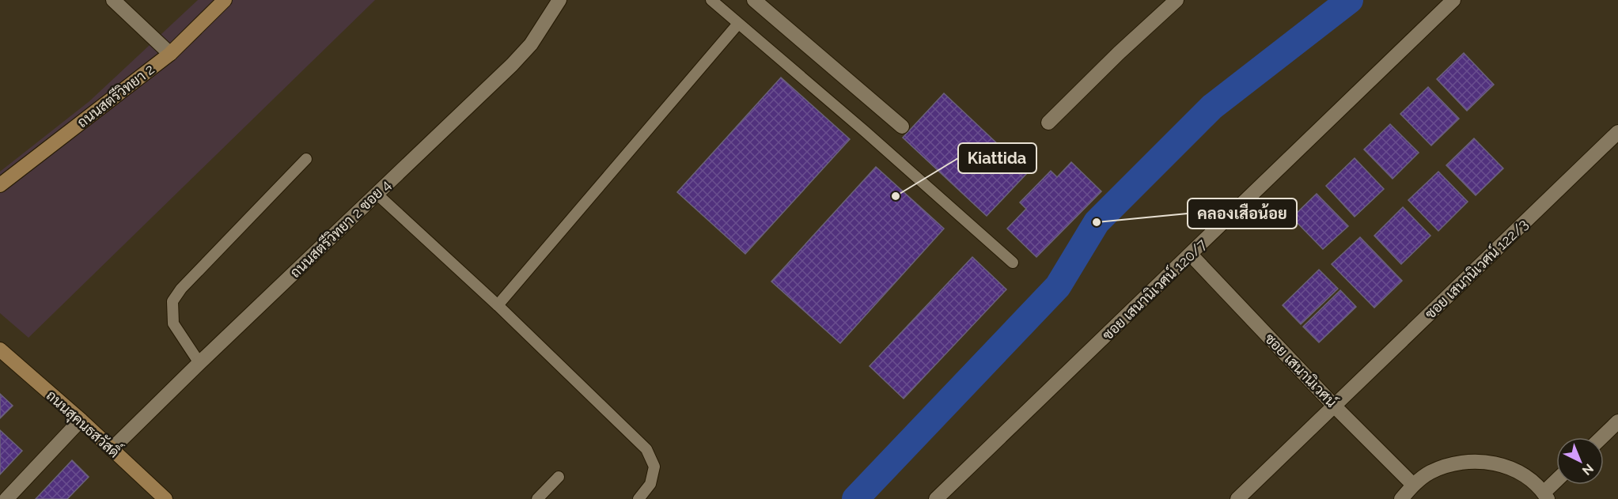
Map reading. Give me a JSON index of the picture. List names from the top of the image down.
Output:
{
  "streets": {
    "street": [
      "ถนนสตรีวิทยา 2",
      "ถนนสตรีวิทยา 2 ซอย 4",
      "ซอย เสนานิเวศน์ 122/3",
      "ซอย เสนานิเวศน์ 120/7",
      "ซอย เสนานิเวศน์",
      "ถนนสุคนธสวัสดิ์"
    ]
  },
  "crossings": [
    ["ถนนสตรีวิทยา 2 ซอย 4", "ถนนสุคนธสวัสดิ์"],
    ["ซอย เสนานิเวศน์ 122/3", "ซอย เสนานิเวศน์"],
    ["ซอย เสนานิเวศน์ 120/7", "ซอย เสนานิเวศน์"]
  ],
  "places": ["Kiattida", "คลองเสือน้อย"],
  "north": "bottom right"
}
